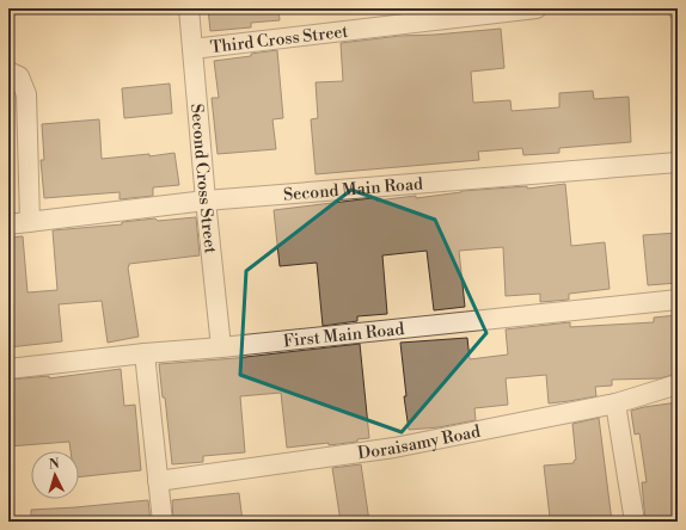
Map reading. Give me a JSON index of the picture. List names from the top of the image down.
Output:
{
  "streets": {
    "street": [
      "Third Cross Street",
      "Second Cross Street",
      "Second Main Road",
      "First Main Road",
      "Doraisamy Road"
    ]
  },
  "crossings": [
    ["Third Cross Street", "Second Cross Street"],
    ["Second Cross Street", "Second Main Road"],
    ["Second Cross Street", "First Main Road"]
  ],
  "north": "top"
}
